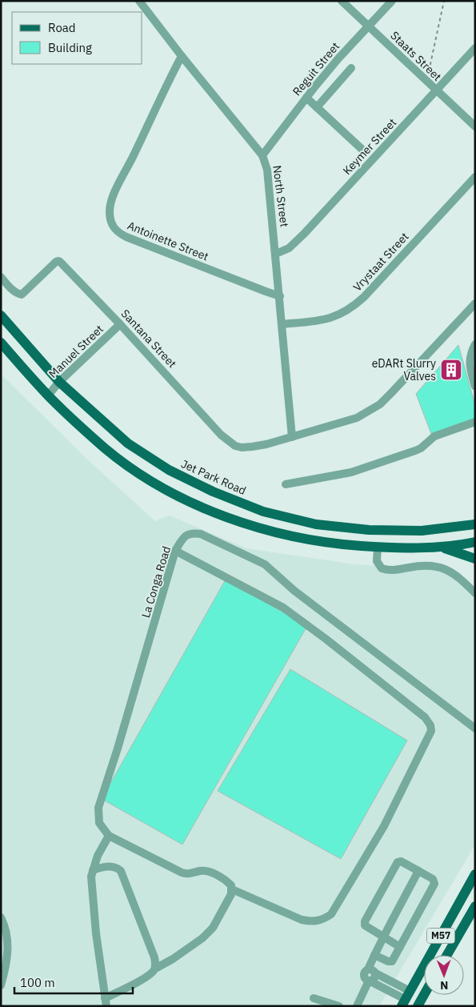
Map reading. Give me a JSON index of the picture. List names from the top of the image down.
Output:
{
  "streets": {
    "main road": ["Jet Park Road", "M57"],
    "street": [
      "Staats Street",
      "Reguit Street",
      "Keymer Street",
      "North Street",
      "Antoinette Street",
      "Vrystaat Street",
      "Santana Street",
      "Manuel Street",
      "La Conga Road"
    ]
  },
  "crossings": [
    ["Staats Street", "Reguit Street"],
    ["Staats Street", "Keymer Street"],
    ["Reguit Street", "North Street"],
    ["Keymer Street", "North Street"],
    ["North Street", "Antoinette Street"],
    ["North Street", "Vrystaat Street"],
    ["North Street", "Santana Street"],
    ["Santana Street", "Manuel Street"],
    ["Manuel Street", "Jet Park Road"]
  ],
  "places": {
    "building": ["eDARt Slurry Valves"]
  },
  "legend": ["Road", "Building"],
  "scale_bar": "100 m",
  "north": "bottom"
}
